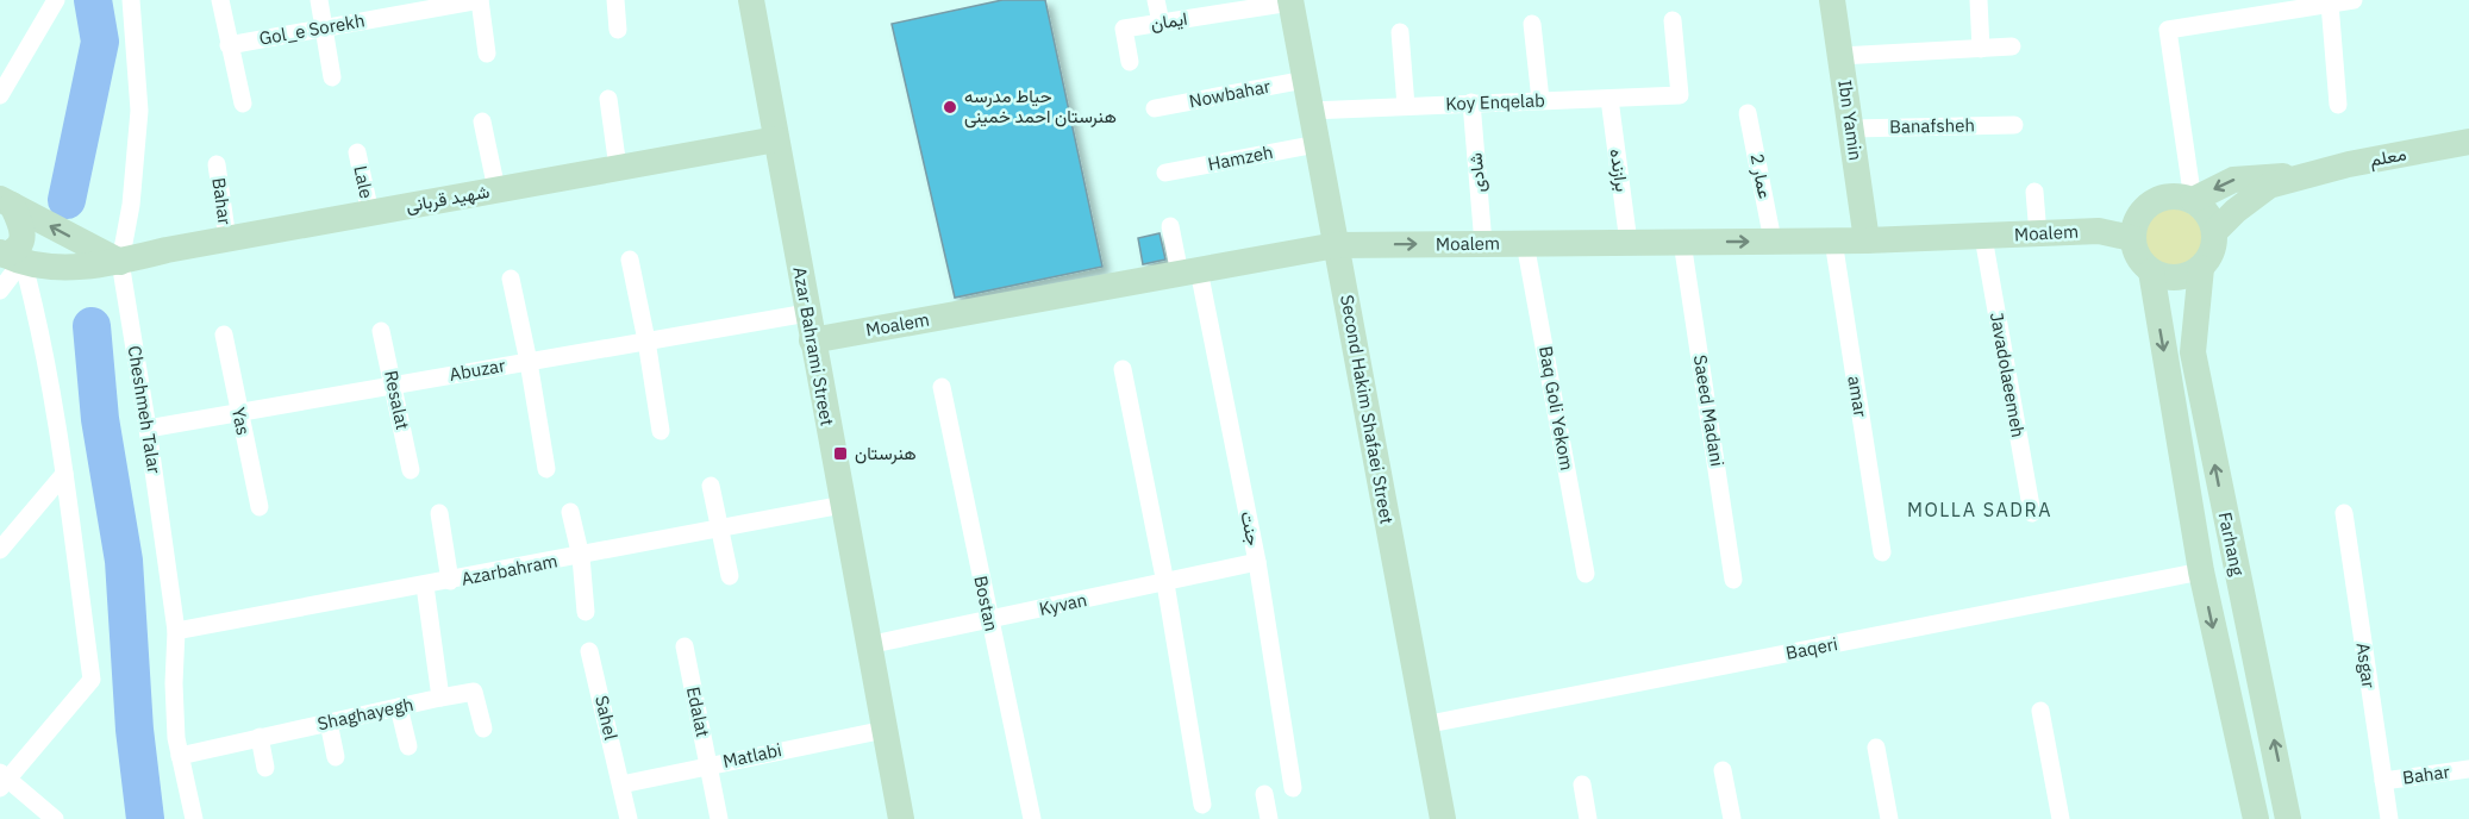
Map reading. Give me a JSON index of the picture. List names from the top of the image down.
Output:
{
  "streets": {
    "street": [
      "ایمان",
      "Gol_e Sorekh",
      "Nowbahar",
      "Koy Enqelab",
      "Ibn Yamin",
      "Banafsheh",
      "معلم",
      "Hamzeh",
      "برازنده",
      "شادی",
      "عمار 2",
      "Lale",
      "شهید قربانی",
      "Bahar",
      "Moalem",
      "Azar Bahrami Street",
      "Abuzar",
      "Javadolaeemeh",
      "amar",
      "Resalat",
      "Baq Goli Yekom",
      "Cheshmeh Talar",
      "Second Hakim Shafaei Street",
      "Saeed Madani",
      "Yas",
      "جنت",
      "Farhang",
      "Azarbahram",
      "Bostan",
      "Kyvan",
      "Baqeri",
      "Asgar",
      "Edalat",
      "Shaghayegh",
      "Sahel",
      "Matlabi"
    ]
  },
  "crossings": [
    ["ایمان", "Second Hakim Shafaei Street"],
    ["Nowbahar", "Second Hakim Shafaei Street"],
    ["Koy Enqelab", "برازنده"],
    ["Koy Enqelab", "شادی"],
    ["Koy Enqelab", "Second Hakim Shafaei Street"],
    ["Ibn Yamin", "Banafsheh"],
    ["Ibn Yamin", "Moalem"],
    ["Hamzeh", "Second Hakim Shafaei Street"],
    ["برازنده", "Moalem"],
    ["شادی", "Moalem"],
    ["عمار 2", "Moalem"],
    ["Lale", "شهید قربانی"],
    ["شهید قربانی", "Bahar"],
    ["شهید قربانی", "Azar Bahrami Street"],
    ["شهید قربانی", "Cheshmeh Talar"],
    ["Bahar", "Asgar"],
    ["Moalem", "Azar Bahrami Street"],
    ["Moalem", "Javadolaeemeh"],
    ["Moalem", "amar"],
    ["Moalem", "Baq Goli Yekom"],
    ["Moalem", "Second Hakim Shafaei Street"],
    ["Moalem", "Saeed Madani"],
    ["Moalem", "جنت"],
    ["Moalem", "Farhang"],
    ["Azar Bahrami Street", "Abuzar"],
    ["Azar Bahrami Street", "Azarbahram"],
    ["Azar Bahrami Street", "Kyvan"],
    ["Azar Bahrami Street", "Matlabi"],
    ["Abuzar", "Resalat"],
    ["Abuzar", "Cheshmeh Talar"],
    ["Abuzar", "Yas"],
    ["Cheshmeh Talar", "Azarbahram"],
    ["Cheshmeh Talar", "Shaghayegh"],
    ["Second Hakim Shafaei Street", "Baqeri"],
    ["جنت", "Kyvan"],
    ["Farhang", "Baqeri"],
    ["Bostan", "Kyvan"],
    ["Edalat", "Matlabi"],
    ["Sahel", "Matlabi"]
  ],
  "districts": ["MOLLA SADRA"],
  "places": {
    "other": ["حیاط مدرسه هنرستان احمد خمینی"],
    "transit": ["هنرستان"]
  }
}
